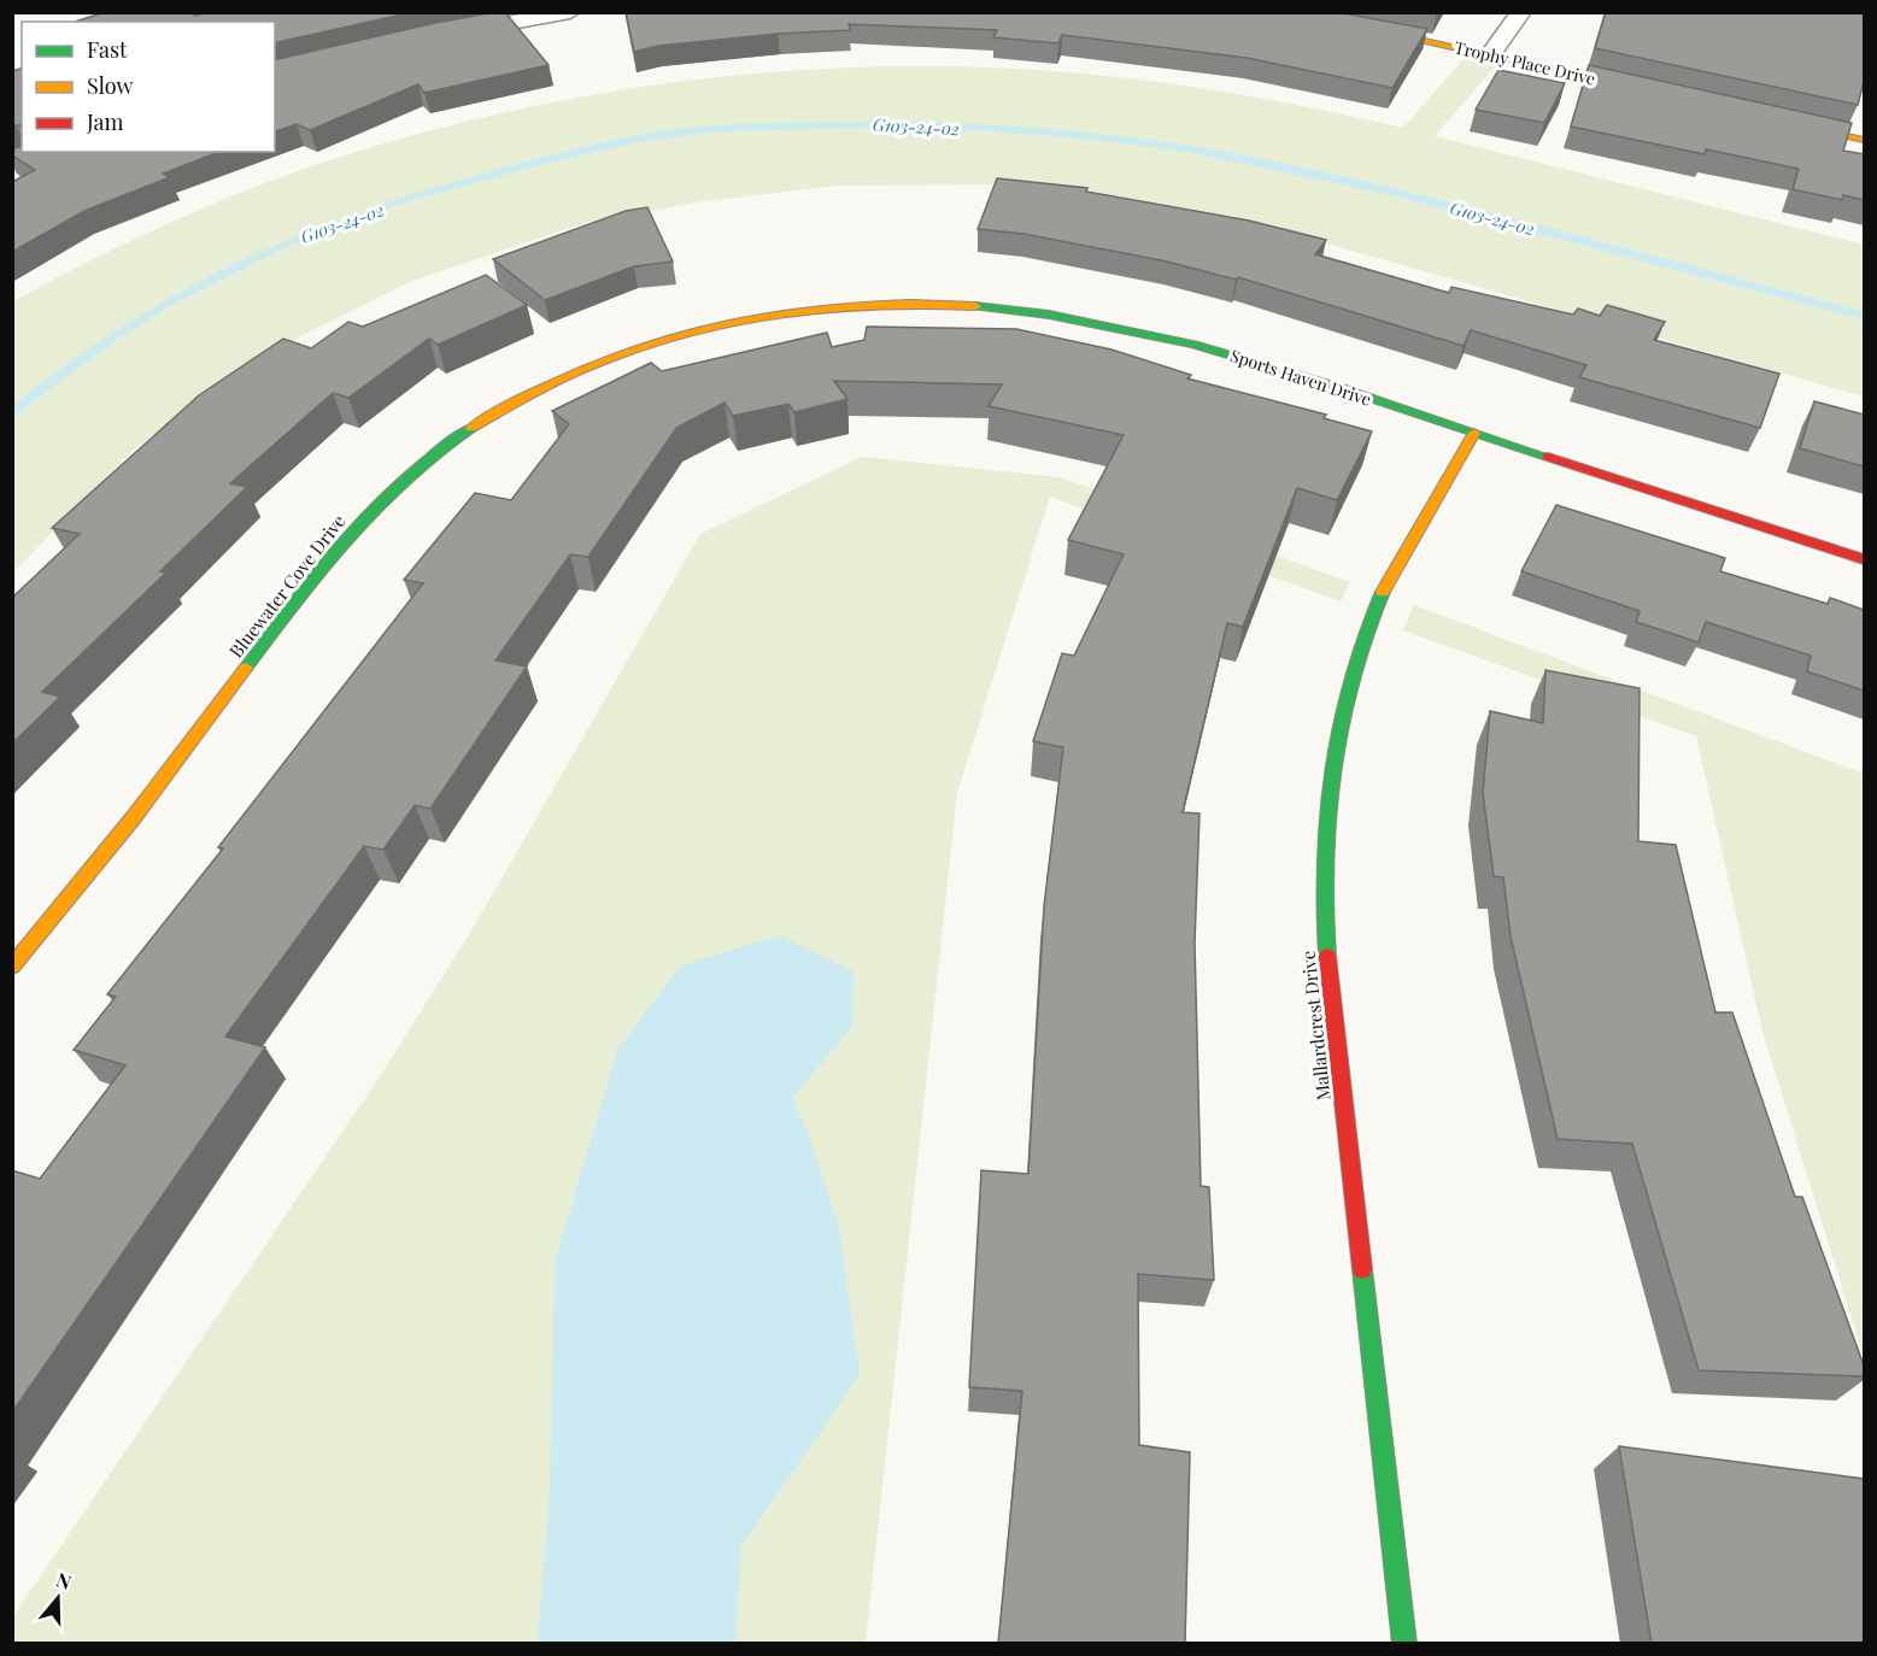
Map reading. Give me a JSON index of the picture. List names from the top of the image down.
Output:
{
  "streets": {
    "street": [
      "Trophy Place Drive",
      "Sports Haven Drive",
      "Bluewater Cove Drive",
      "Mallardcrest Drive"
    ]
  },
  "crossings": [
    ["Sports Haven Drive", "Bluewater Cove Drive"],
    ["Sports Haven Drive", "Mallardcrest Drive"]
  ],
  "water": ["G103-24-02"],
  "legend": ["Fast", "Slow", "Jam"],
  "north": "top"
}
